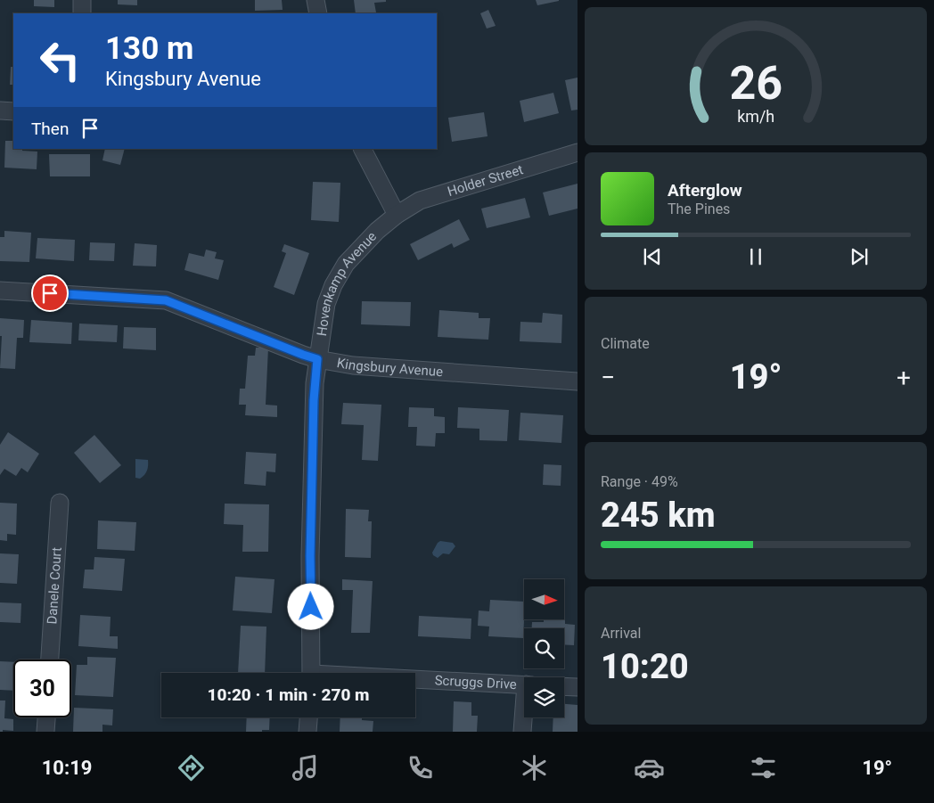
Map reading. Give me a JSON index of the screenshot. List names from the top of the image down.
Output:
{
  "streets": {
    "street": [
      "Holder Street",
      "Hovenkamp Avenue",
      "Kingsbury Avenue",
      "Danele Court",
      "Scruggs Drive"
    ]
  },
  "crossings": [
    ["Holder Street", "Hovenkamp Avenue"],
    ["Hovenkamp Avenue", "Kingsbury Avenue"]
  ],
  "north": "right",
  "page": {
    "turn": ["130 m", "Kingsbury Avenue"],
    "then": "Then",
    "song": ["Afterglow", "The Pines"],
    "tile": [
      "Climate",
      ["Range · 49%", "245 km"],
      ["Arrival", "10:20"]
    ],
    "heat": ["−", "19°", "+"],
    "limit": "30",
    "trip": "10:20 · 1 min · 270 m",
    "tabs": ["10:19", "19°"],
    "gauge": ["26", "km/h"]
  }
}
